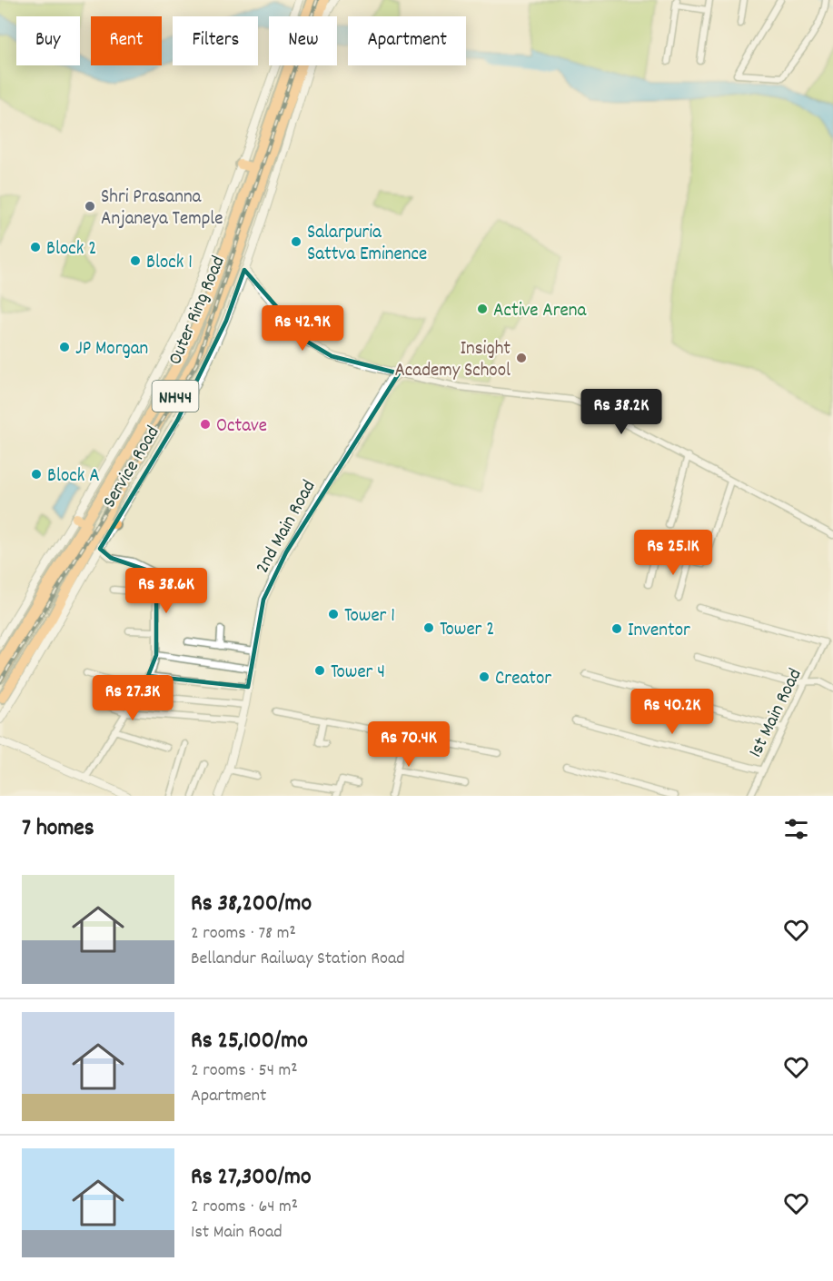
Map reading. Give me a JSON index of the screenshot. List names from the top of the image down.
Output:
{
  "streets": {
    "highway": ["Outer Ring Road", "NH44"],
    "street": ["Service Road", "2nd Main Road", "1st Main Road"]
  },
  "places": [
    "Shri Prasanna Anjaneya Temple",
    "Salarpuria Sattva Eminence",
    "Block 2",
    "Block 1",
    "Active Arena",
    "JP Morgan",
    "Insight Academy School",
    "Octave",
    "Block A",
    "Tower 1",
    "Tower 2",
    "Inventor",
    "Tower 4",
    "Creator"
  ],
  "page": {
    "chip": [
      "Buy",
      "Rent",
      "Filters",
      "New",
      "Apartment"
    ],
    "price": [
      "Rs 42.9K",
      "Rs 38.2K",
      "Rs 25.1K",
      "Rs 38.6K",
      "Rs 27.3K",
      "Rs 40.2K",
      "Rs 70.4K"
    ],
    "heading": "7 homes",
    "list": [
      {
        "name": "Rs 38,200/mo",
        "note": "2 rooms · 78 m² · Bellandur Railway Station Road"
      },
      {
        "name": "Rs 25,100/mo",
        "note": "2 rooms · 54 m² · Apartment"
      },
      {
        "name": "Rs 27,300/mo",
        "note": "2 rooms · 64 m² · 1st Main Road"
      }
    ]
  }
}
